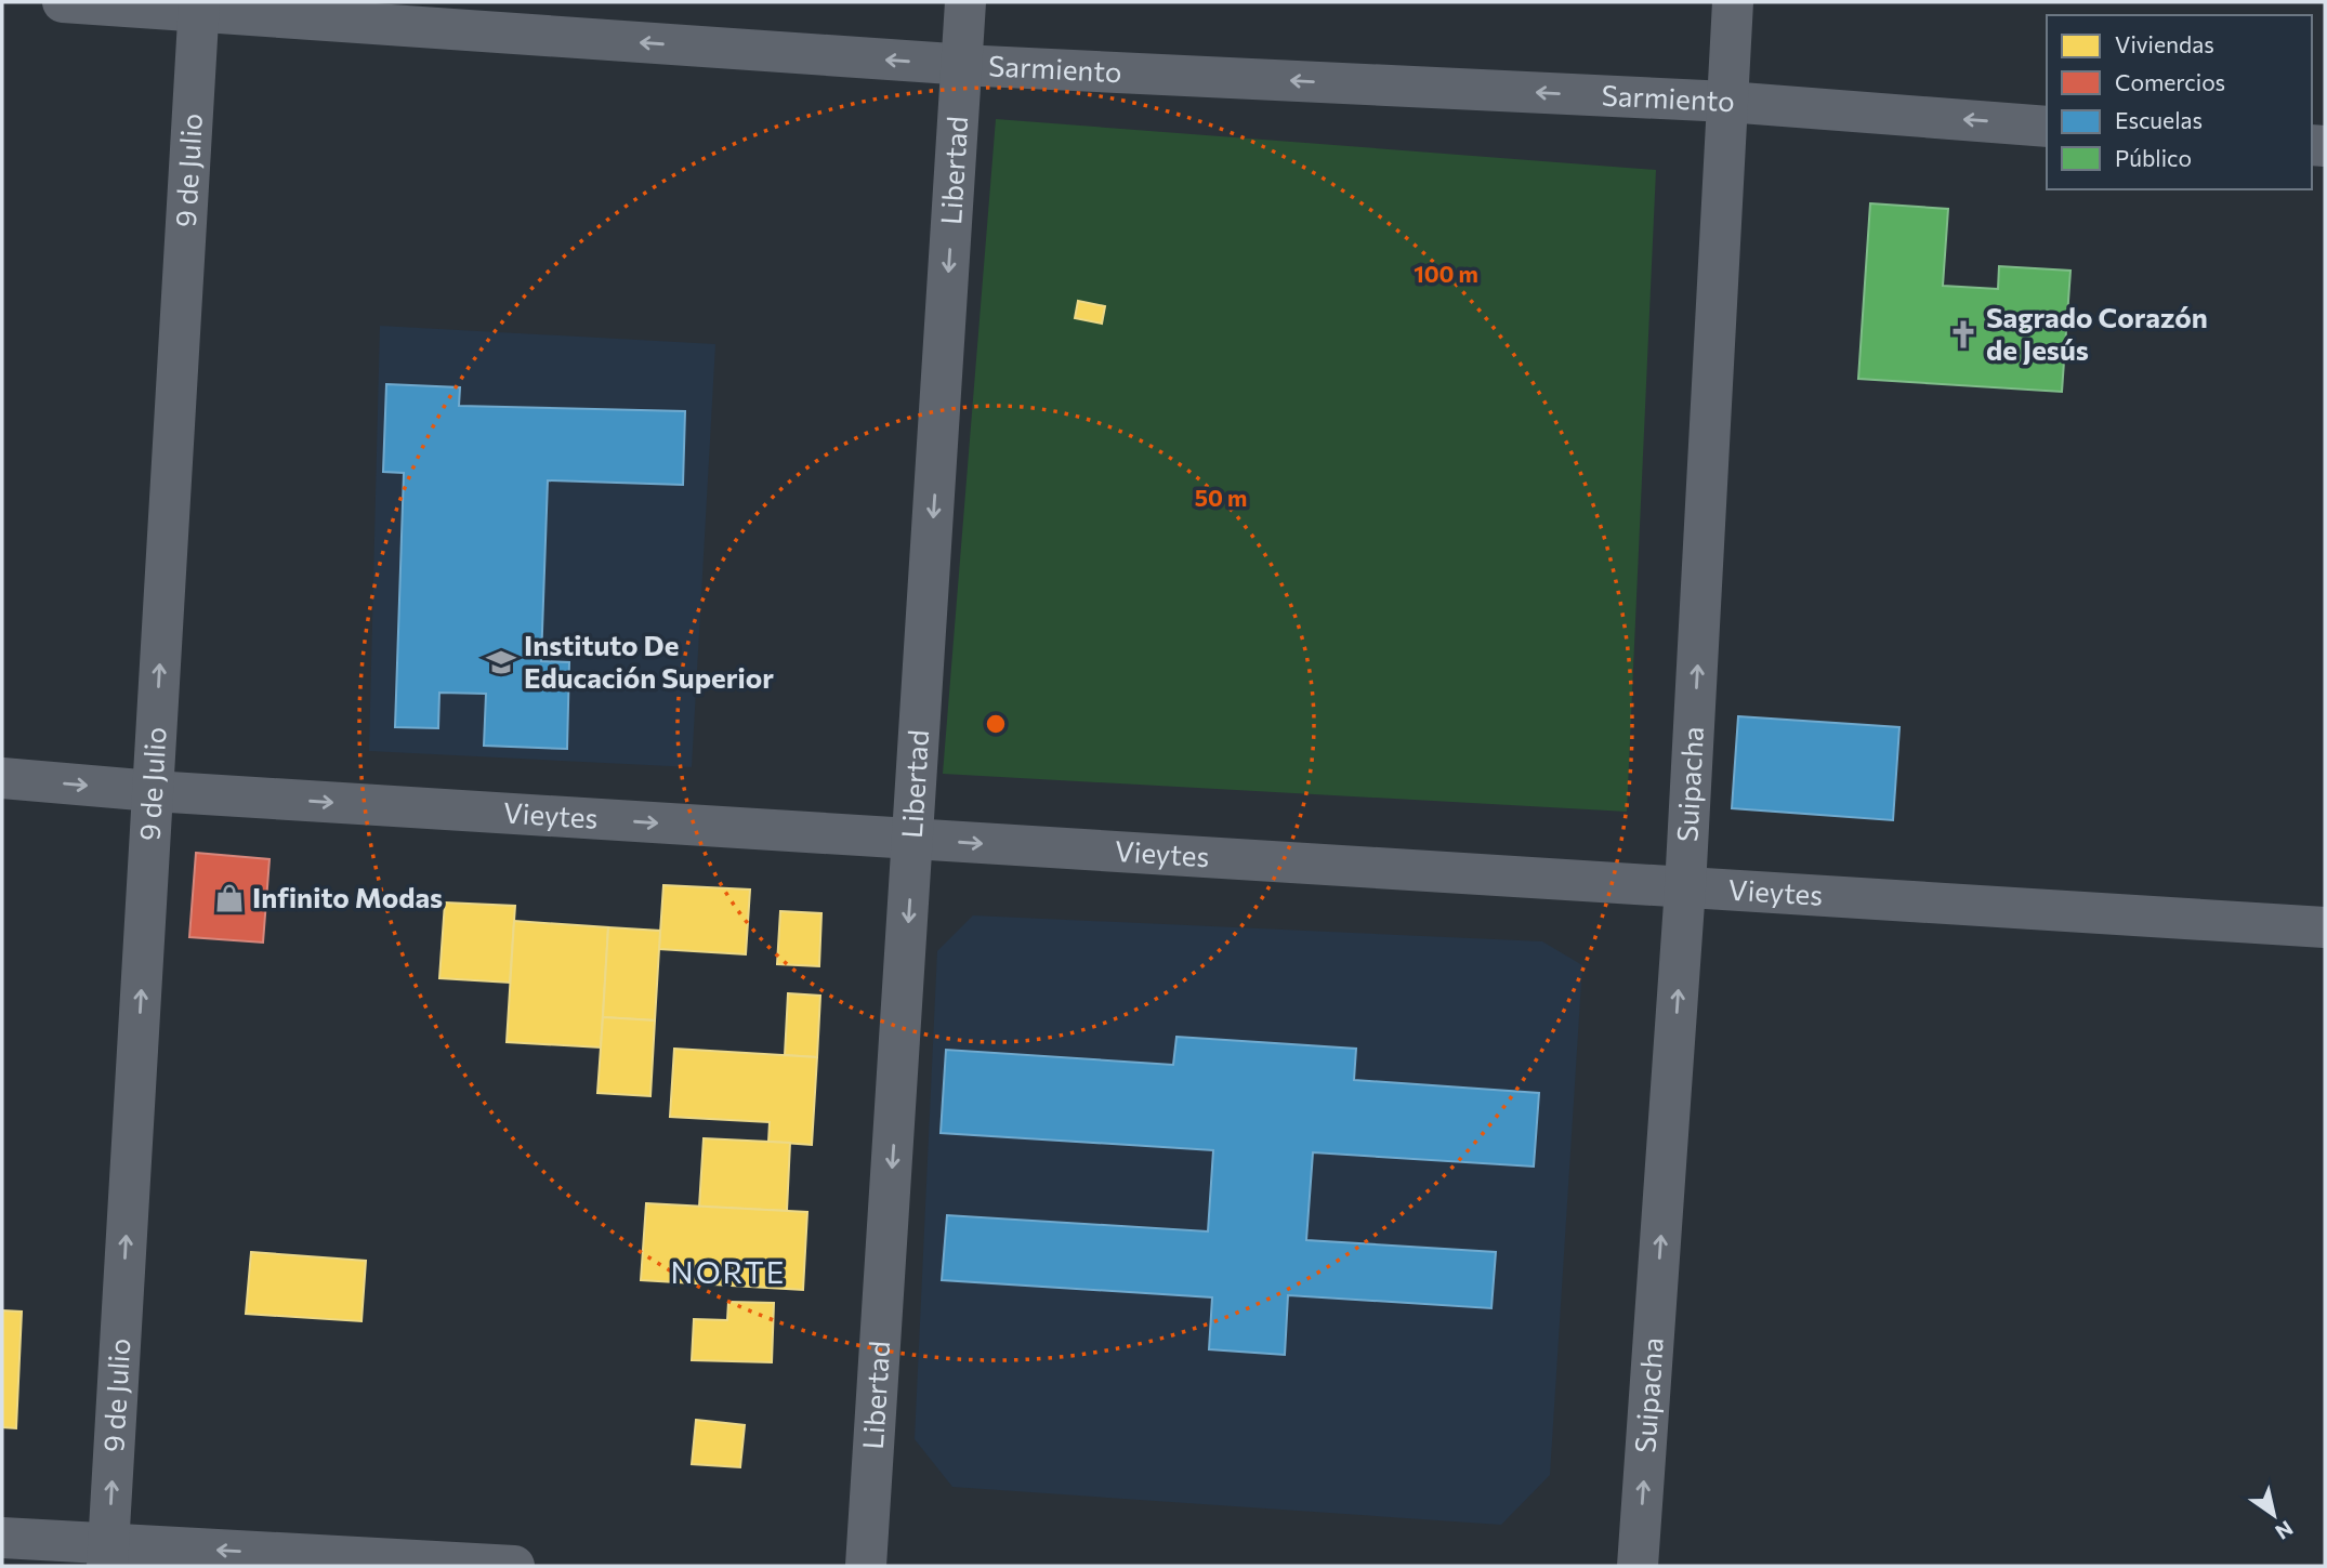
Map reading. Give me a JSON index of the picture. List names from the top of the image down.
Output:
{
  "streets": {
    "street": [
      "Sarmiento",
      "9 de Julio",
      "Libertad",
      "Suipacha",
      "Vieytes"
    ]
  },
  "crossings": [
    ["Sarmiento", "9 de Julio"],
    ["Sarmiento", "Libertad"],
    ["Sarmiento", "Suipacha"],
    ["9 de Julio", "Vieytes"],
    ["Libertad", "Vieytes"],
    ["Suipacha", "Vieytes"]
  ],
  "one_way": [
    "Sarmiento",
    "9 de Julio",
    "Libertad",
    "Suipacha",
    "Vieytes"
  ],
  "districts": ["NORTE"],
  "places": {
    "church": ["Sagrado Corazón de Jesús"],
    "school or university": ["Instituto De Educación Superior"],
    "shop": ["Infinito Modas"]
  },
  "legend": [
    "Viviendas",
    "Comercios",
    "Escuelas",
    "Público"
  ],
  "north": "bottom right",
  "rings": ["100 m", "50 m"]
}
